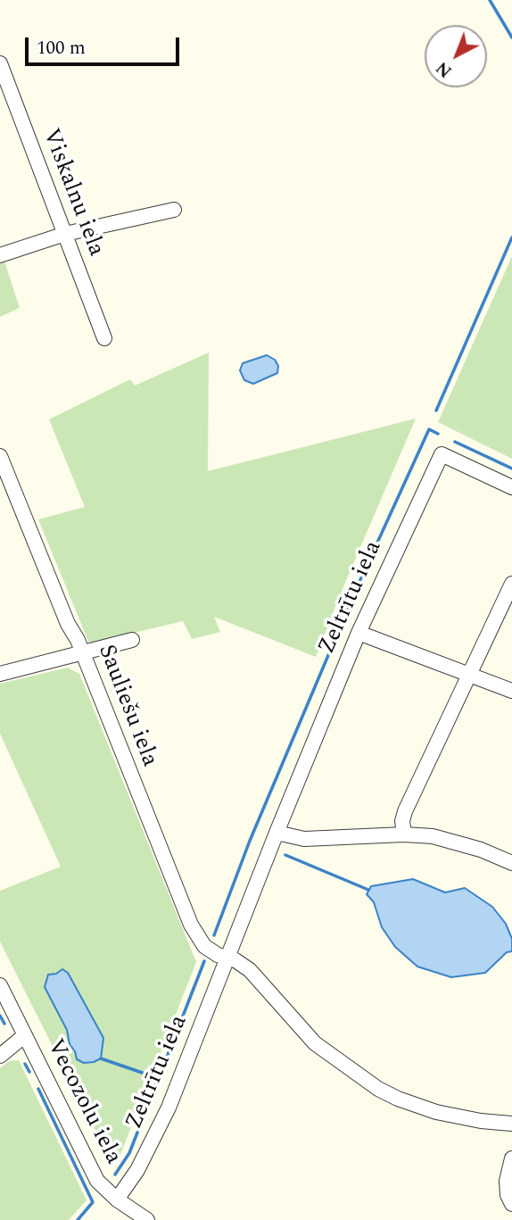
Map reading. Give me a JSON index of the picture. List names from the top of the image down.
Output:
{
  "streets": {
    "street": [
      "Viskalnu iela",
      "Zeltrītu iela",
      "Sauliešu iela",
      "Vecozolu iela"
    ]
  },
  "crossings": [
    ["Zeltrītu iela", "Sauliešu iela"],
    ["Zeltrītu iela", "Vecozolu iela"]
  ],
  "scale_bar": "100 m",
  "north": "bottom left"
}
